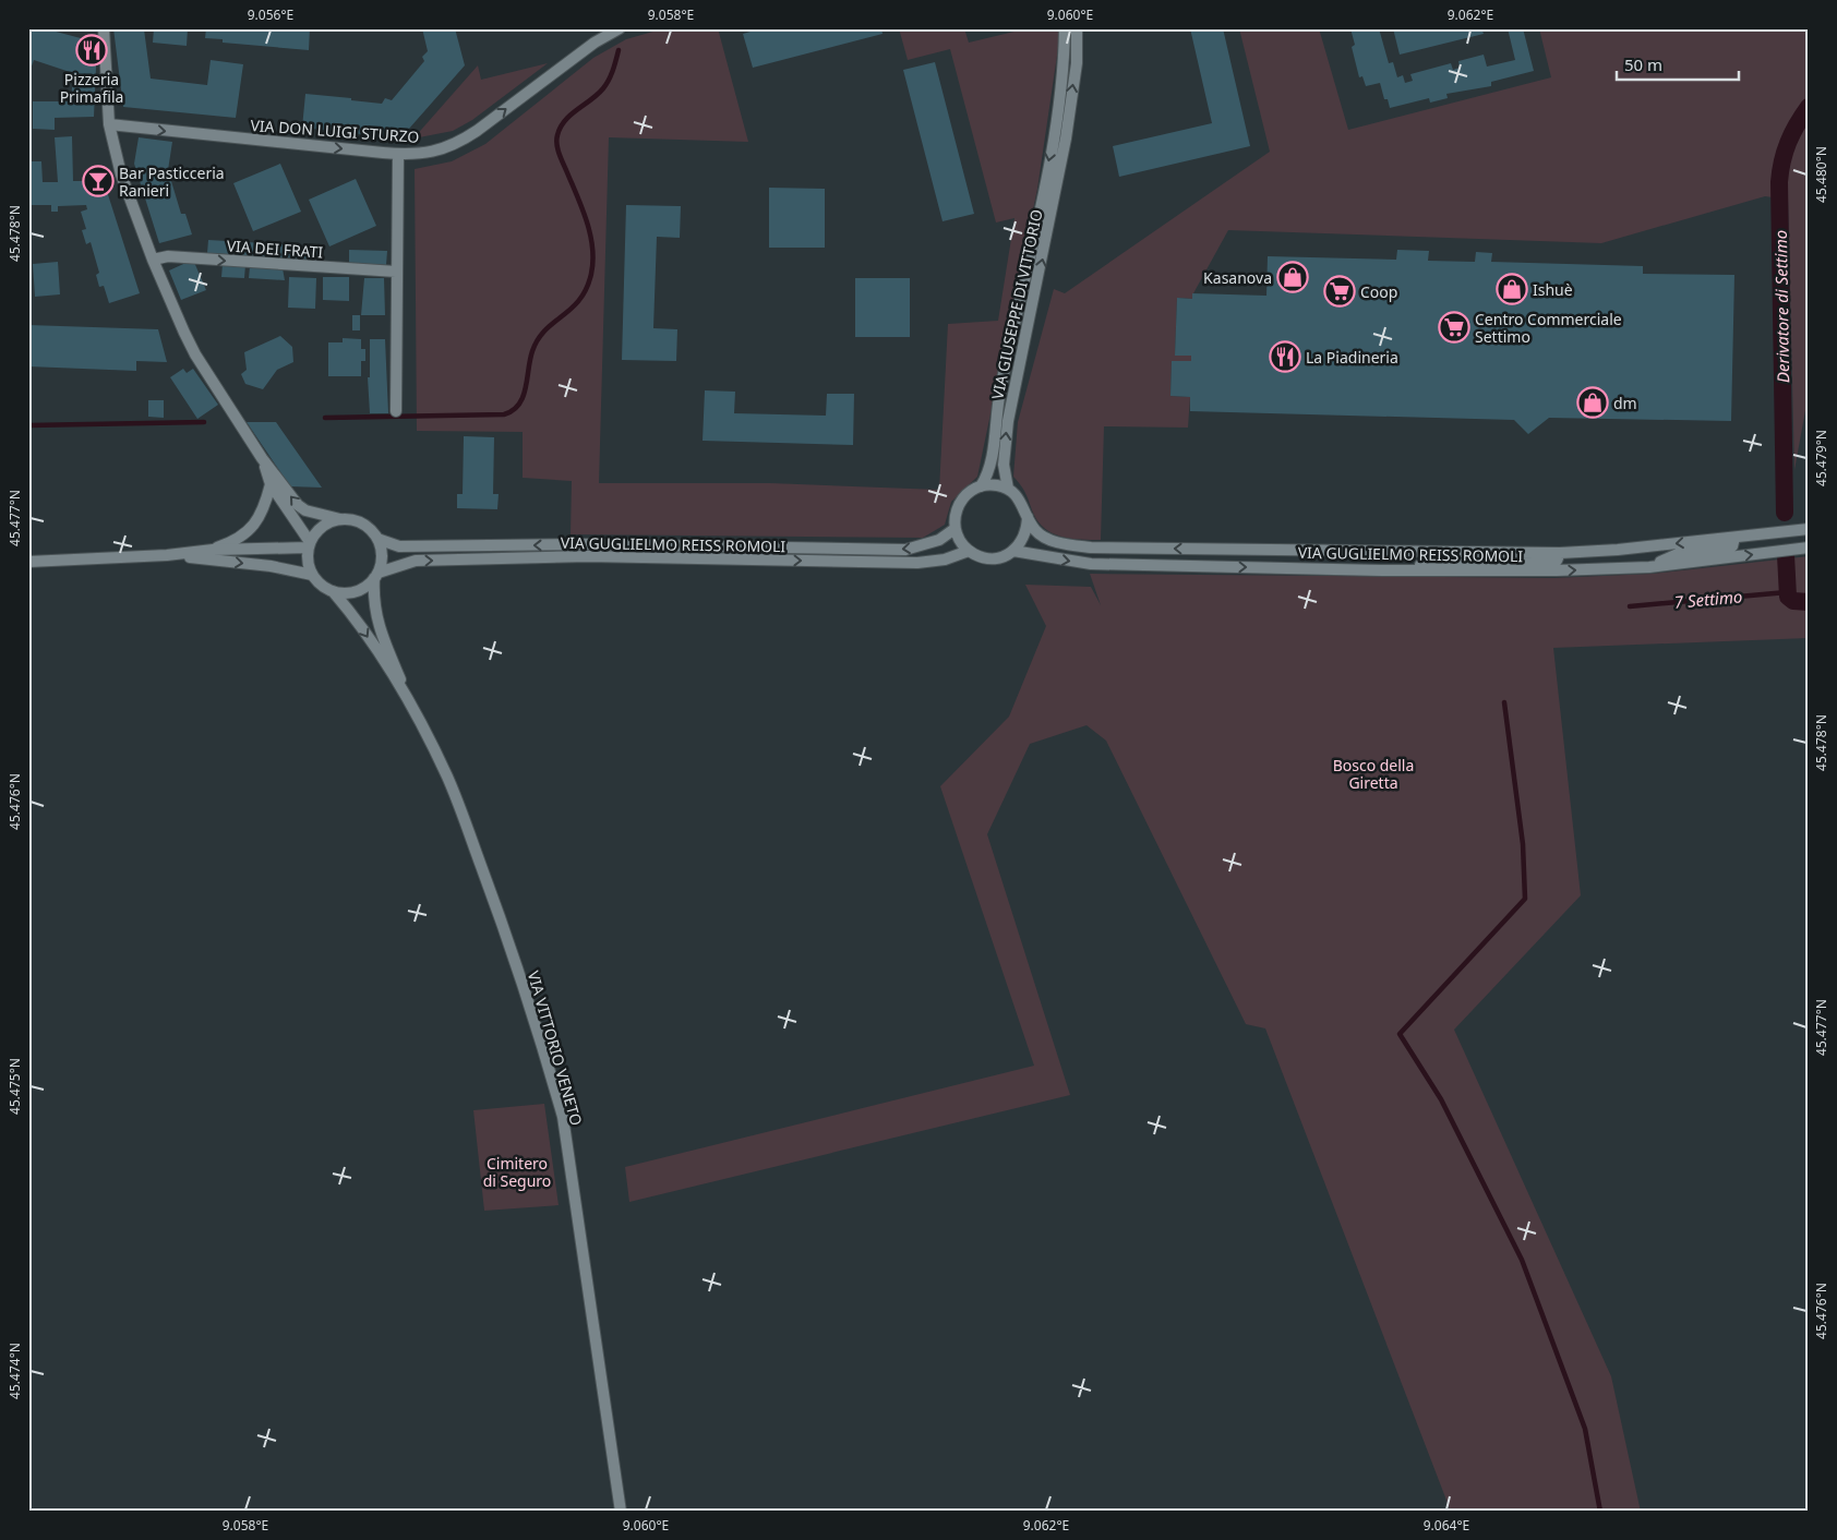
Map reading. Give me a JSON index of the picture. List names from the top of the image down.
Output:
{
  "streets": {
    "street": [
      "VIA DON LUIGI STURZO",
      "VIA DEI FRATI",
      "VIA GIUSEPPE DI VITTORIO",
      "VIA GUGLIELMO REISS ROMOLI",
      "VIA VITTORIO VENETO"
    ]
  },
  "crossings": [
    ["VIA GIUSEPPE DI VITTORIO", "VIA GUGLIELMO REISS ROMOLI"]
  ],
  "one_way": ["VIA DON LUIGI STURZO", "VIA DEI FRATI"],
  "water": ["Derivatore di Settimo", "7 Settimo"],
  "parks": ["Bosco della Giretta", "Cimitero di Seguro"],
  "places": {
    "restaurant": ["Pizzeria Primafila", "La Piadineria"],
    "bar": ["Bar Pasticceria Ranieri"],
    "shop": ["Kasanova", "Ishuè", "dm"],
    "supermarket": ["Coop", "Centro Commerciale Settimo"]
  },
  "scale_bar": "50 m",
  "coordinates": [
    "9.056°E",
    "9.058°E",
    "9.060°E",
    "9.062°E",
    "45.480°N",
    "45.478°N",
    "45.479°N",
    "45.477°N",
    "45.476°N",
    "45.475°N",
    "45.474°N",
    "9.064°E"
  ]
}
